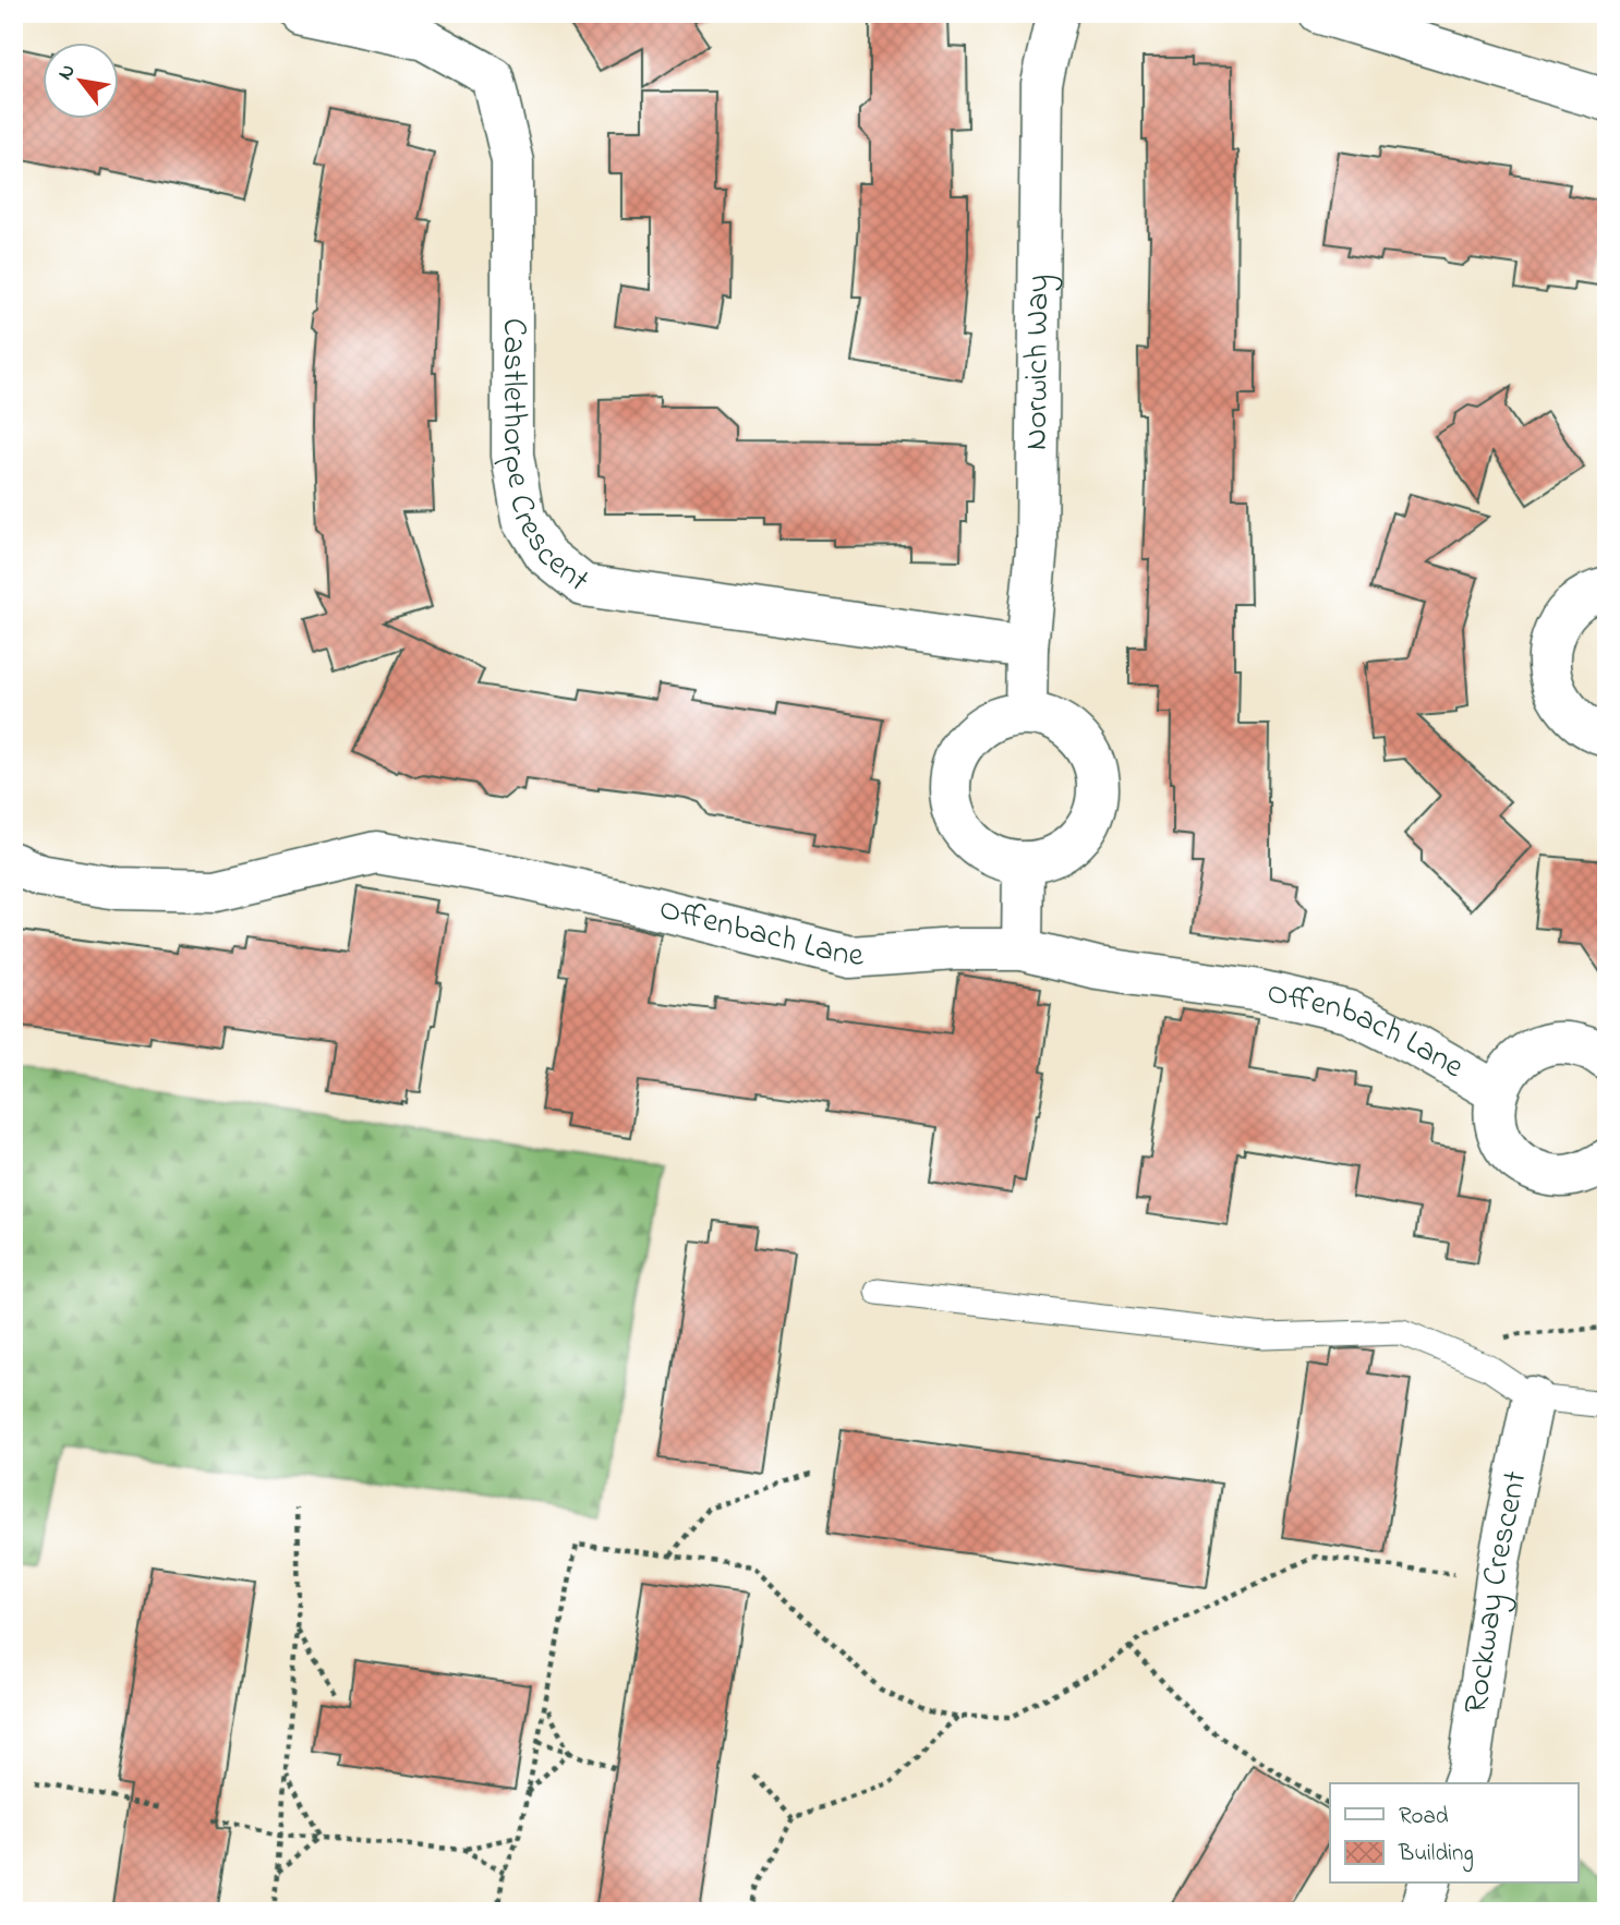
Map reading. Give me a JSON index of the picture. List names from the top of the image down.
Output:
{
  "streets": {
    "street": [
      "Norwich Way",
      "Castlethorpe Crescent",
      "Offenbach Lane",
      "Rockway Crescent"
    ]
  },
  "crossings": [
    ["Norwich Way", "Castlethorpe Crescent"]
  ],
  "legend": ["Road", "Building"],
  "north": "top left"
}
